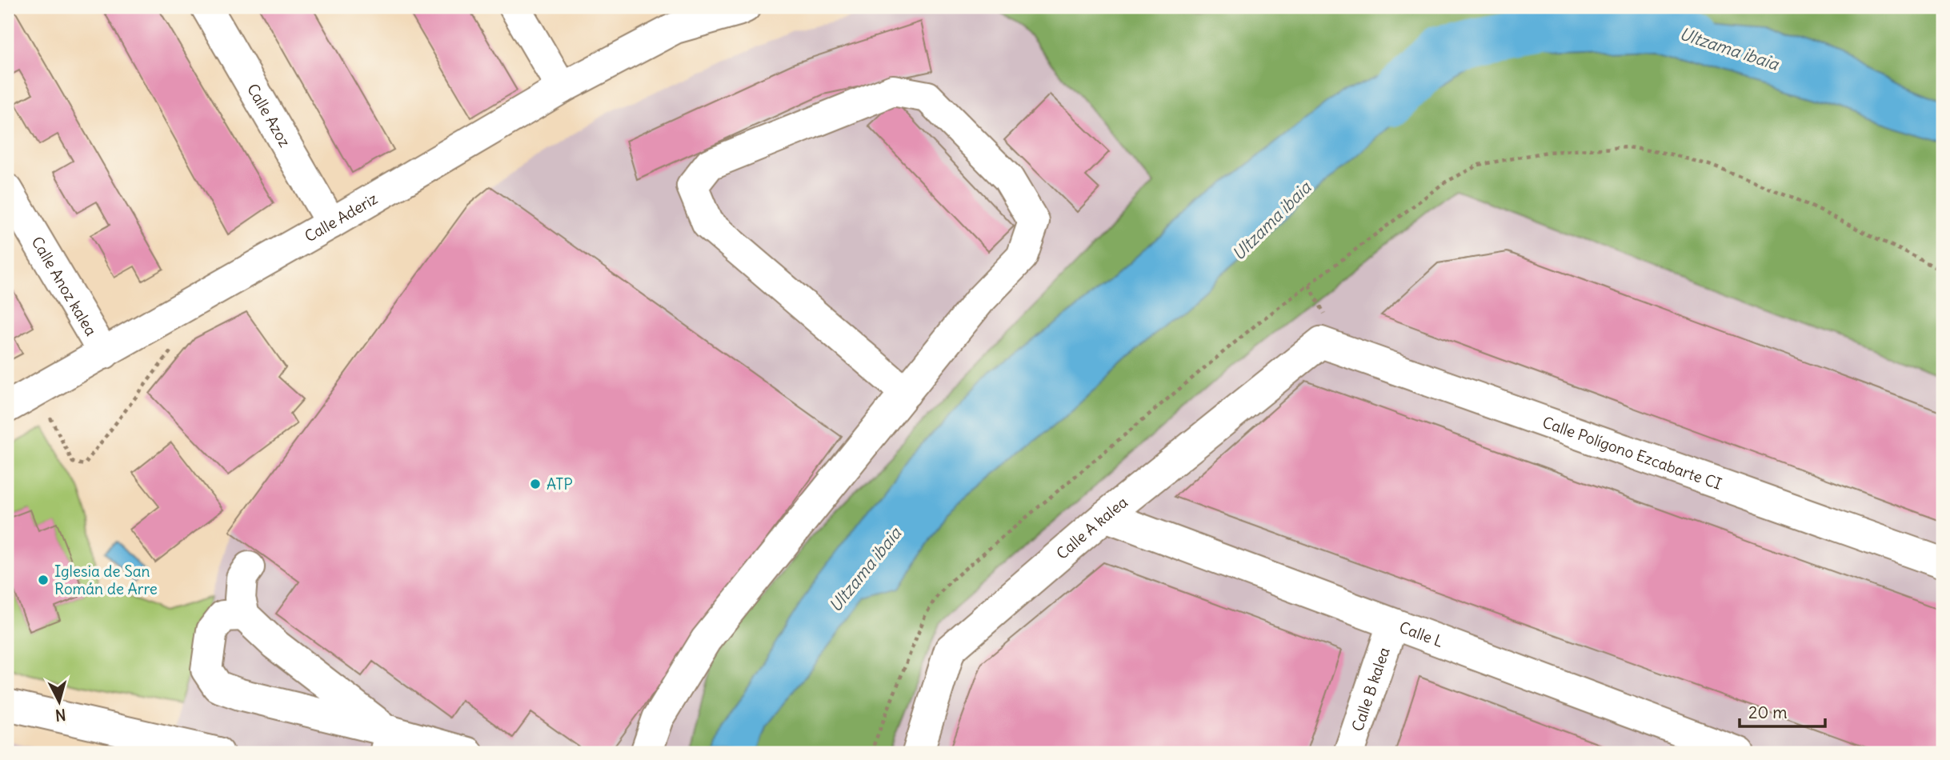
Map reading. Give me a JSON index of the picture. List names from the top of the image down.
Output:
{
  "streets": {
    "street": [
      "Calle Azoz",
      "Calle Aderiz",
      "Calle Anoz kalea",
      "Calle Polígono Ezcabarte CI",
      "Calle A kalea",
      "Calle L",
      "Calle B kalea"
    ]
  },
  "crossings": [
    ["Calle Azoz", "Calle Aderiz"],
    ["Calle Aderiz", "Calle Anoz kalea"],
    ["Calle Polígono Ezcabarte CI", "Calle A kalea"],
    ["Calle A kalea", "Calle L"],
    ["Calle L", "Calle B kalea"]
  ],
  "water": ["Ultzama ibaia"],
  "places": ["ATP", "Iglesia de San Román de Arre"],
  "scale_bar": "20 m",
  "north": "bottom"
}
